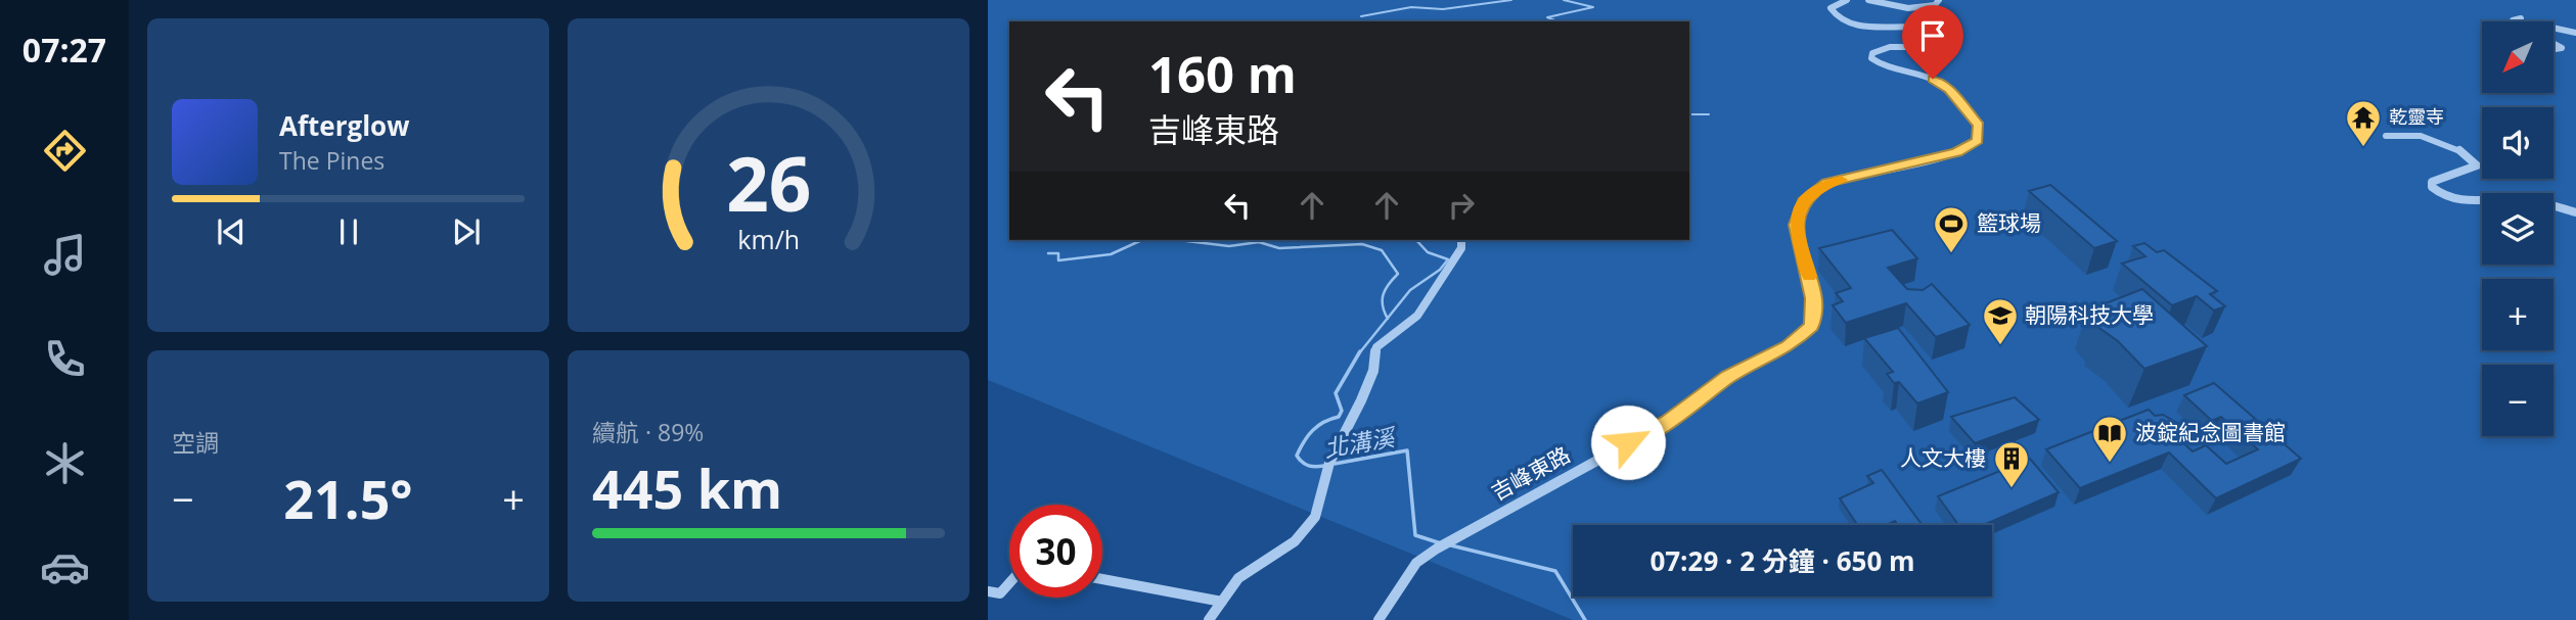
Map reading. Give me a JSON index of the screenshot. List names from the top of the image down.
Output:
{
  "streets": {
    "street": ["吉峰東路"]
  },
  "water": ["北溝溪"],
  "places": {
    "temple": ["乾靈寺"],
    "sports": ["籃球場"],
    "school or university": ["朝陽科技大學"],
    "library": ["波錠紀念圖書館"],
    "building": ["人文大樓"]
  },
  "north": "bottom left",
  "page": {
    "tabs": "07:27",
    "map_buttons": ["+", "−"],
    "turn": ["160 m", "吉峰東路"],
    "song": ["Afterglow", "The Pines"],
    "tile": [
      "空調",
      ["續航 · 89%", "445 km"]
    ],
    "heat": ["−", "21.5°", "+"],
    "limit": "30",
    "trip": "07:29 · 2 分鐘 · 650 m",
    "gauge": ["26", "km/h"]
  }
}
